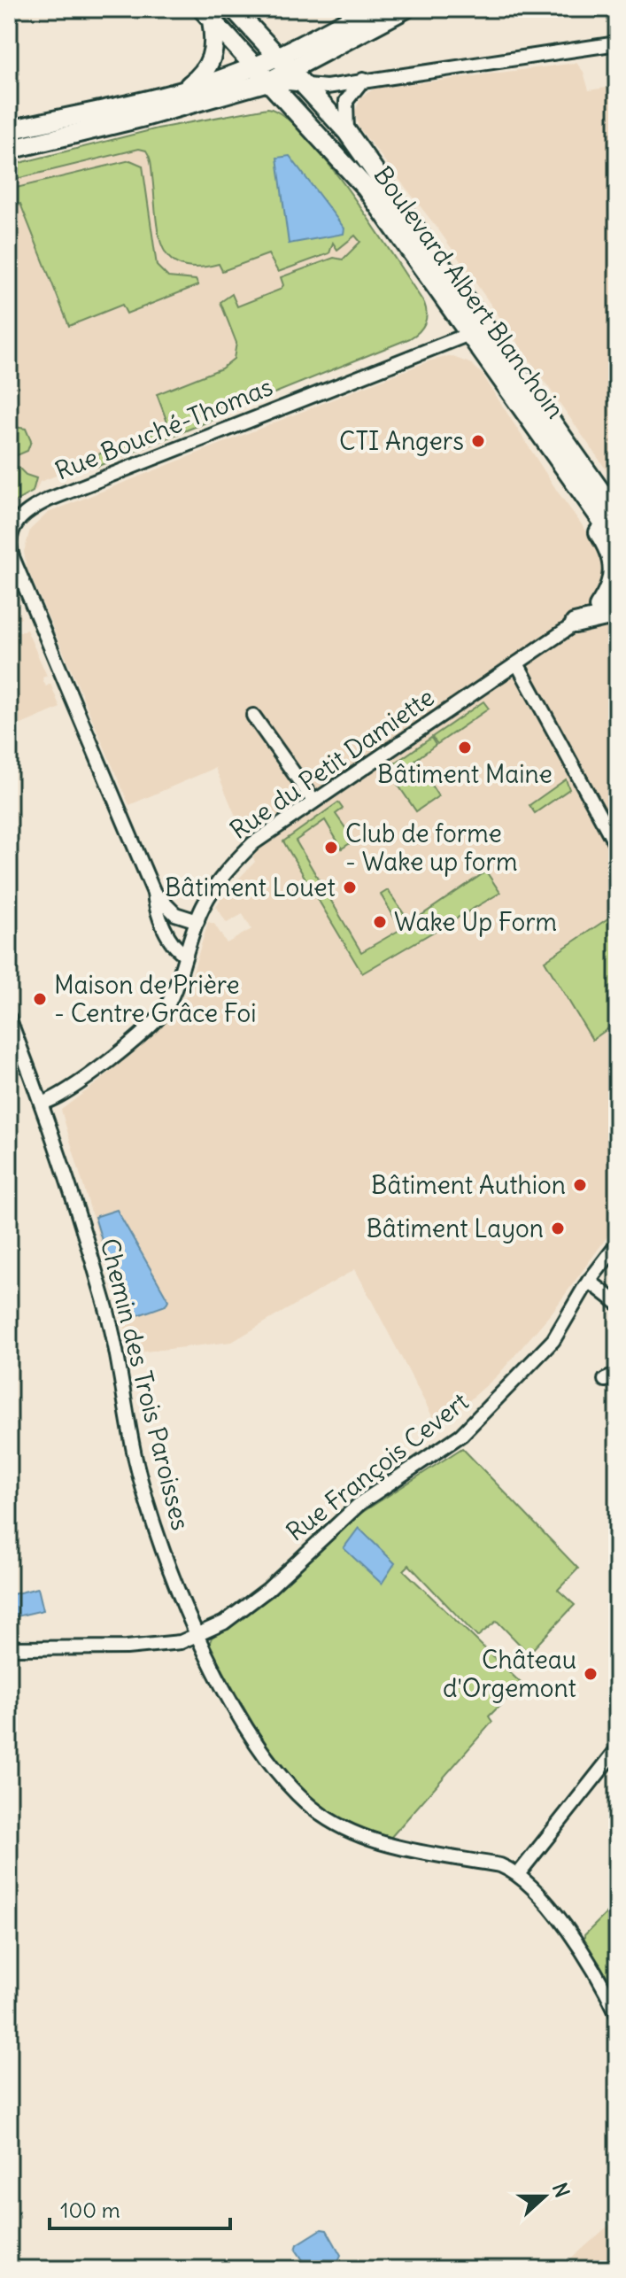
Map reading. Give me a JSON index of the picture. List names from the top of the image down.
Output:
{
  "streets": {
    "street": [
      "Boulevard Albert Blanchoin",
      "Rue Bouché-Thomas",
      "Rue du Petit Damiette",
      "Chemin des Trois Paroisses",
      "Rue François Cevert"
    ]
  },
  "crossings": [
    ["Boulevard Albert Blanchoin", "Rue Bouché-Thomas"],
    ["Rue Bouché-Thomas", "Rue du Petit Damiette"],
    ["Rue du Petit Damiette", "Chemin des Trois Paroisses"],
    ["Chemin des Trois Paroisses", "Rue François Cevert"]
  ],
  "places": [
    "CTI Angers",
    "Bâtiment Maine",
    "Club de forme - Wake up form",
    "Bâtiment Louet",
    "Wake Up Form",
    "Maison de Prière - Centre Grâce Foi",
    "Bâtiment Authion",
    "Bâtiment Layon",
    "Château d'Orgemont"
  ],
  "scale_bar": "100 m",
  "north": "right"
}
